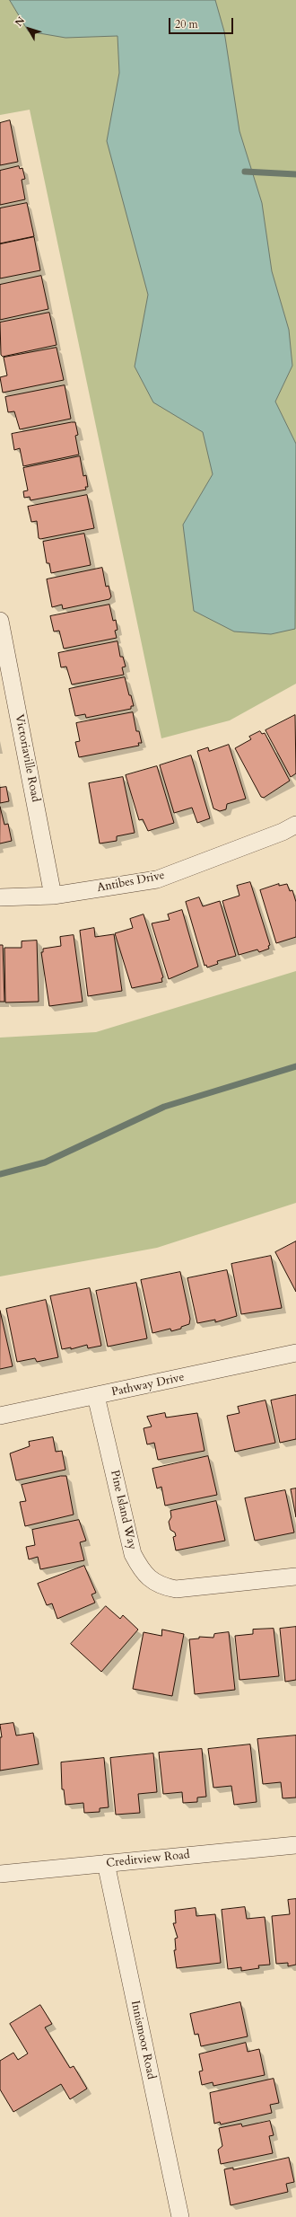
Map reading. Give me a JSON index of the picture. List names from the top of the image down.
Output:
{
  "streets": {
    "street": [
      "Victoriaville Road",
      "Antibes Drive",
      "Pathway Drive",
      "Pine Island Way",
      "Creditview Road",
      "Innismoor Road"
    ]
  },
  "crossings": [
    ["Victoriaville Road", "Antibes Drive"],
    ["Pathway Drive", "Pine Island Way"],
    ["Creditview Road", "Innismoor Road"]
  ],
  "scale_bar": "20 m",
  "north": "top left"
}
